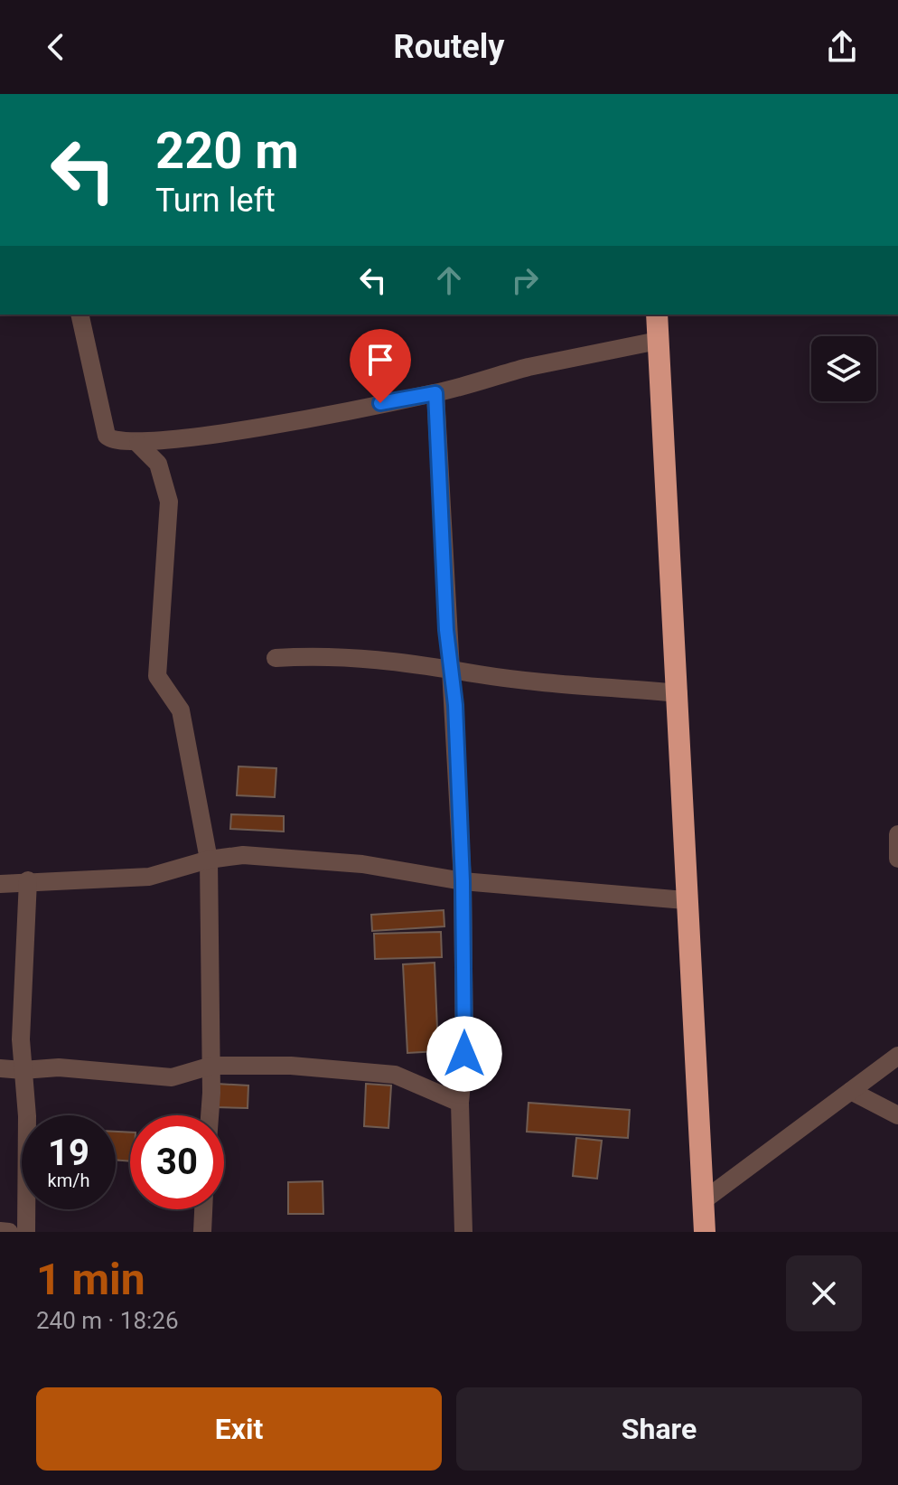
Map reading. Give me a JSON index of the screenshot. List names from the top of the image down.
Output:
{
  "page": {
    "header": "Routely",
    "turn": ["220 m", "Turn left"],
    "speed": "19 km/h",
    "limit": "30",
    "heading": ["1 min", "240 m · 18:26"],
    "buttons": ["Exit", "Share"]
  }
}
